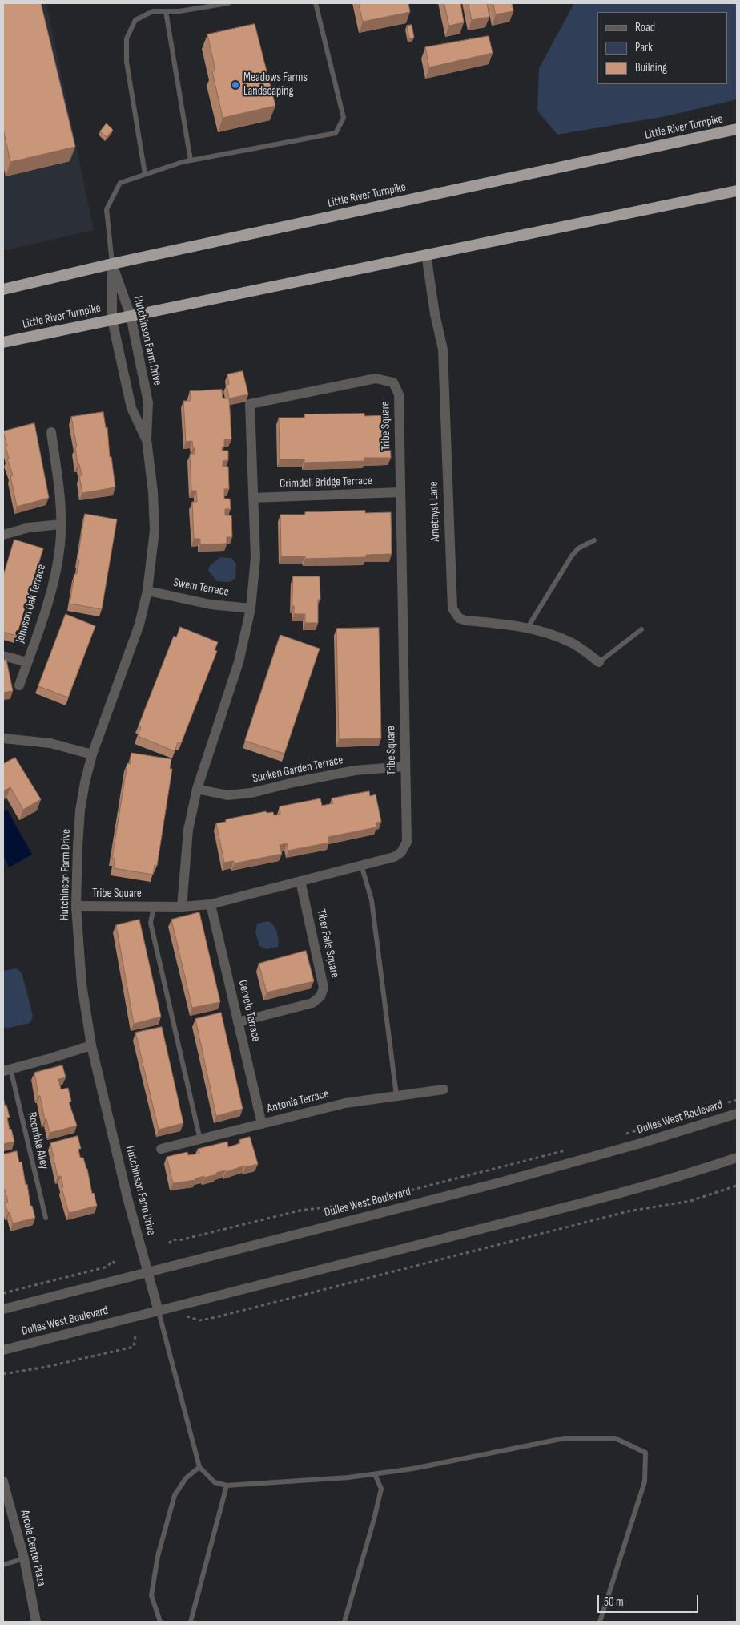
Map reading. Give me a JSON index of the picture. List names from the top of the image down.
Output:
{
  "streets": {
    "highway": ["Little River Turnpike"],
    "street": [
      "Hutchinson Farm Drive",
      "Tribe Square",
      "Crimdell Bridge Terrace",
      "Amethyst Lane",
      "Swem Terrace",
      "Johnson Oak Terrace",
      "Sunken Garden Terrace",
      "Tiber Falls Square",
      "Cervelo Terrace",
      "Antonia Terrace",
      "Dulles West Boulevard",
      "Arcola Center Plaza"
    ],
    "lane": ["Roembke Alley"]
  },
  "crossings": [
    ["Little River Turnpike", "Hutchinson Farm Drive"],
    ["Little River Turnpike", "Amethyst Lane"],
    ["Hutchinson Farm Drive", "Tribe Square"],
    ["Hutchinson Farm Drive", "Swem Terrace"],
    ["Hutchinson Farm Drive", "Dulles West Boulevard"],
    ["Tribe Square", "Crimdell Bridge Terrace"],
    ["Tribe Square", "Swem Terrace"],
    ["Tribe Square", "Sunken Garden Terrace"],
    ["Tribe Square", "Tiber Falls Square"],
    ["Tribe Square", "Cervelo Terrace"],
    ["Tiber Falls Square", "Cervelo Terrace"],
    ["Cervelo Terrace", "Antonia Terrace"]
  ],
  "places": ["Meadows Farms Landscaping"],
  "legend": ["Road", "Park", "Building"],
  "scale_bar": "50 m"
}
